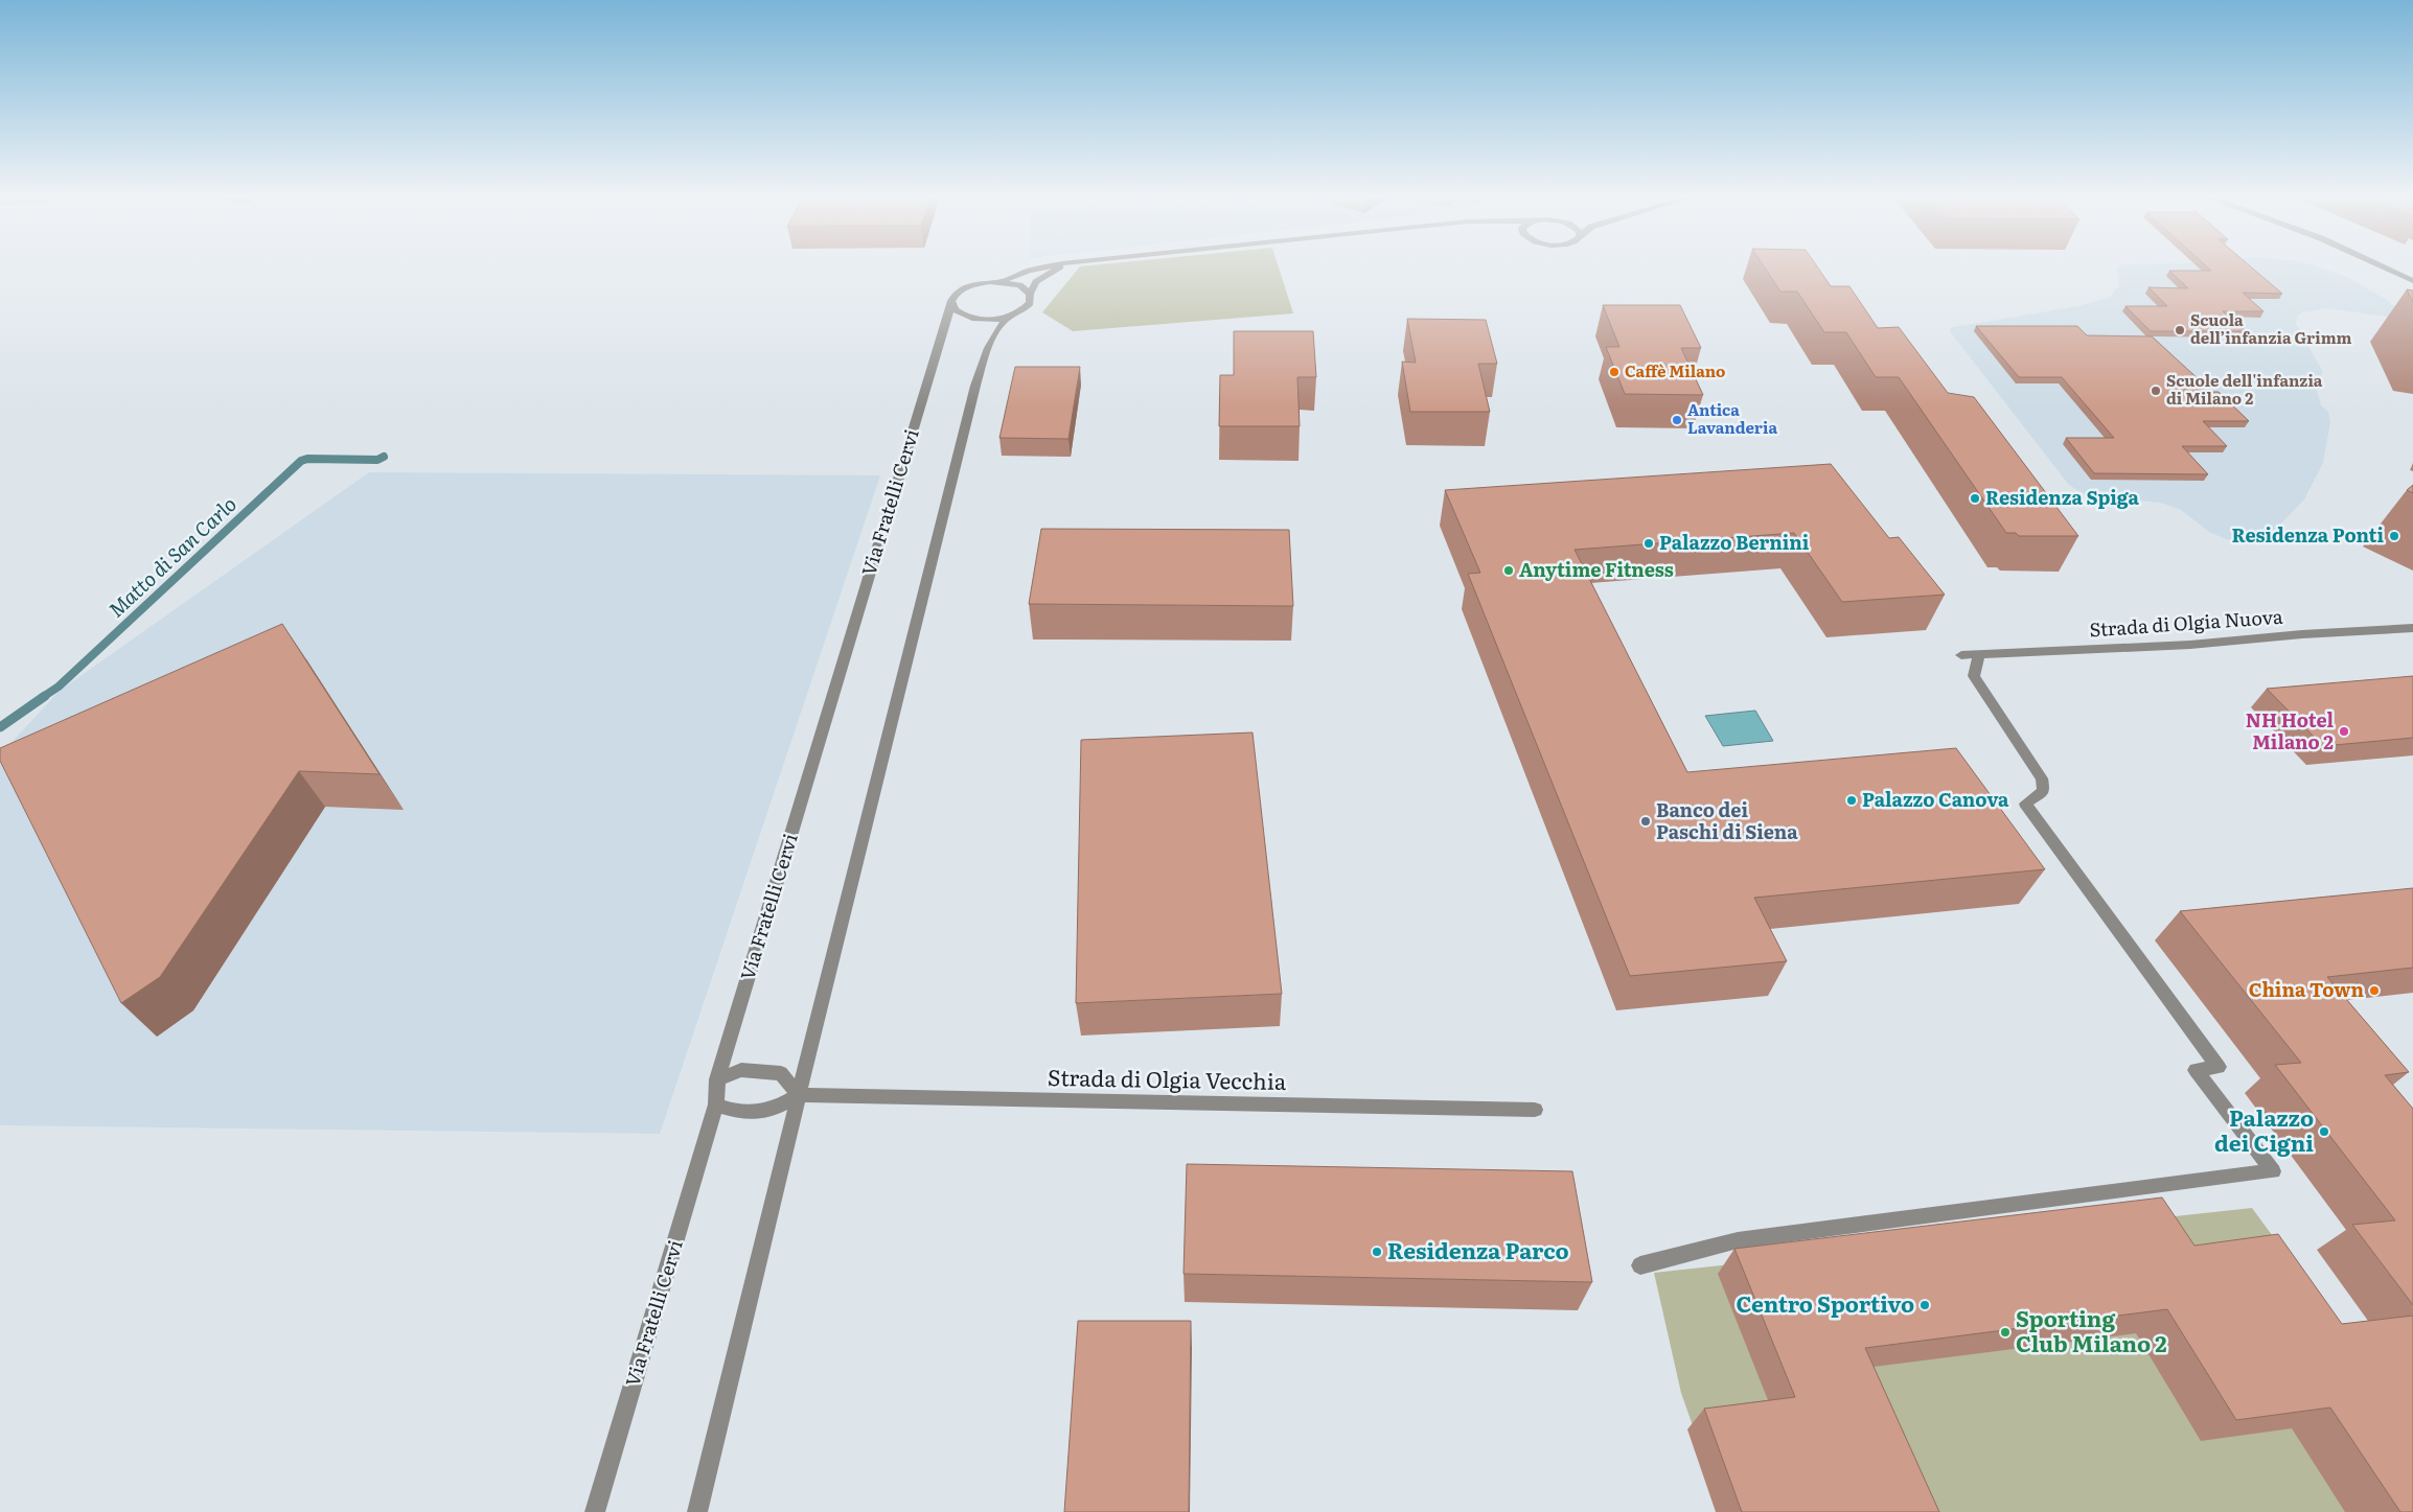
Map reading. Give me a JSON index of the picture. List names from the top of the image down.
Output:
{
  "streets": {
    "street": ["Via Fratelli Cervi", "Strada di Olgia Nuova", "Strada di Olgia Vecchia"]
  },
  "water": ["Matto di San Carlo"],
  "places": [
    "Scuola dell’infanzia Grimm",
    "Caffè Milano",
    "Scuole dell'infanzia di Milano 2",
    "Antica Lavanderia",
    "Residenza Spiga",
    "Residenza Ponti",
    "Palazzo Bernini",
    "Anytime Fitness",
    "NH Hotel Milano 2",
    "Palazzo Canova",
    "Banco dei Paschi di Siena",
    "China Town",
    "Palazzo dei Cigni",
    "Residenza Parco",
    "Centro Sportivo",
    "Sporting Club Milano 2"
  ]
}
